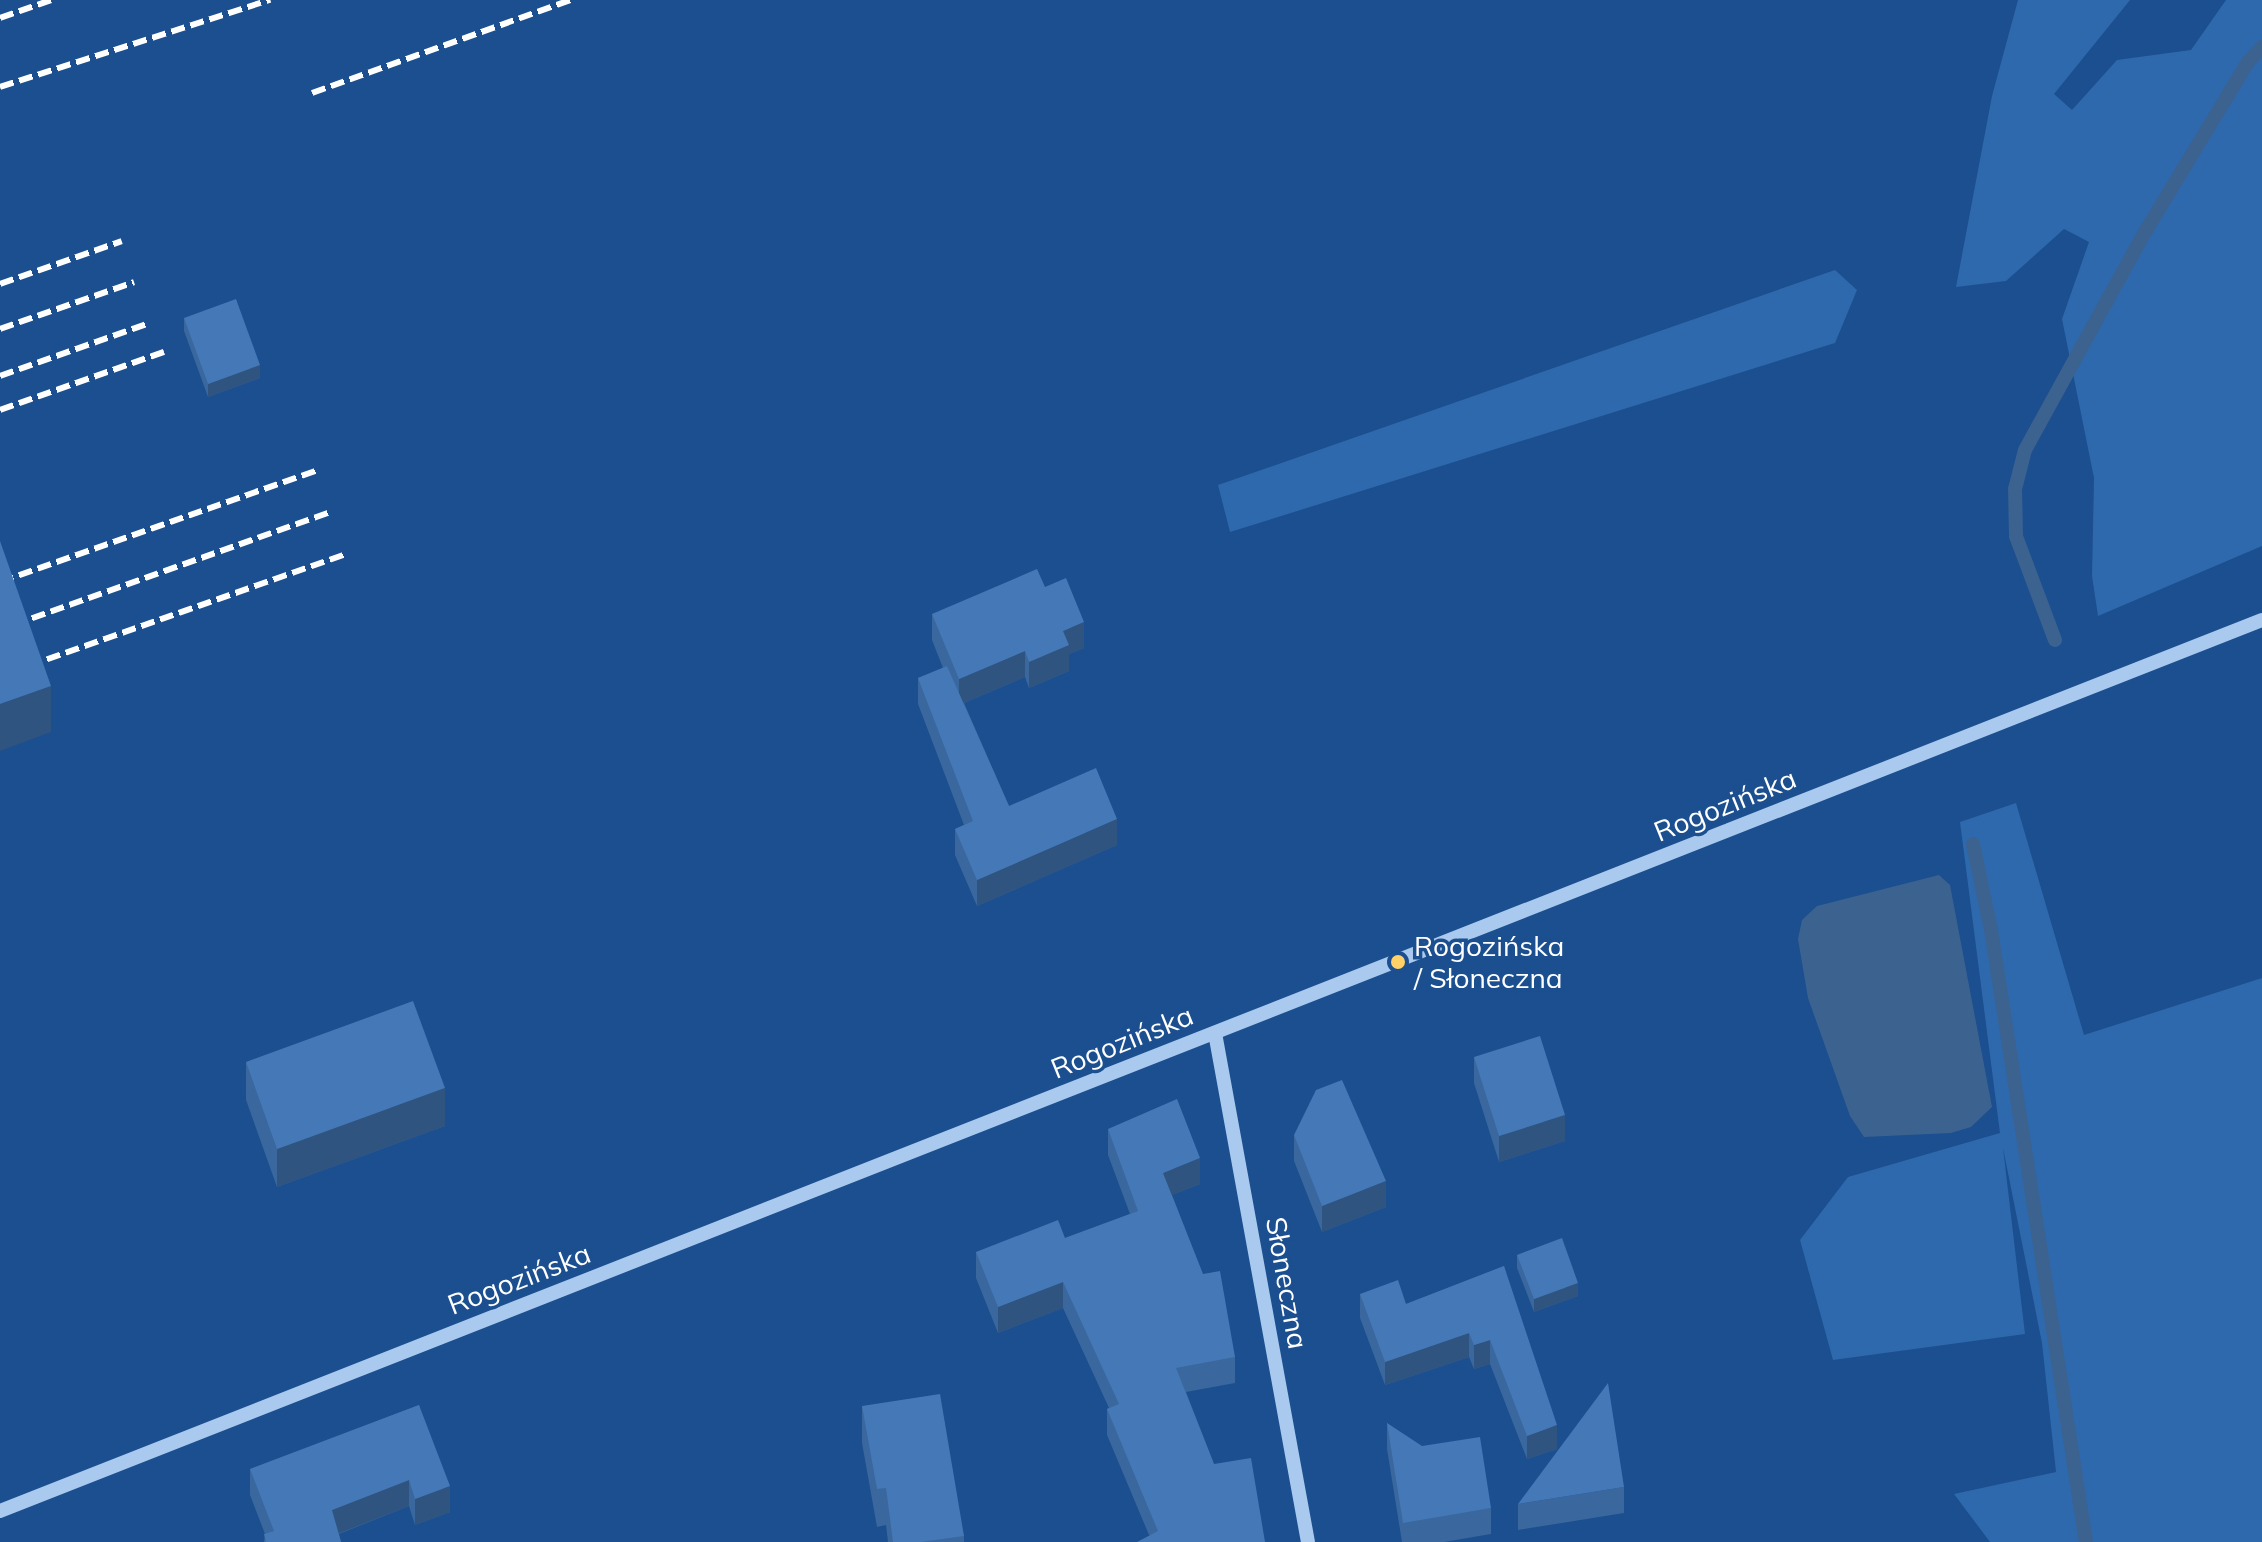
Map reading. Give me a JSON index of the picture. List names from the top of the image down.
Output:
{
  "streets": {
    "street": ["Rogozińska", "Słoneczna"]
  },
  "crossings": [
    ["Rogozińska", "Słoneczna"]
  ],
  "places": ["Rogozińska / Słoneczna"]
}
